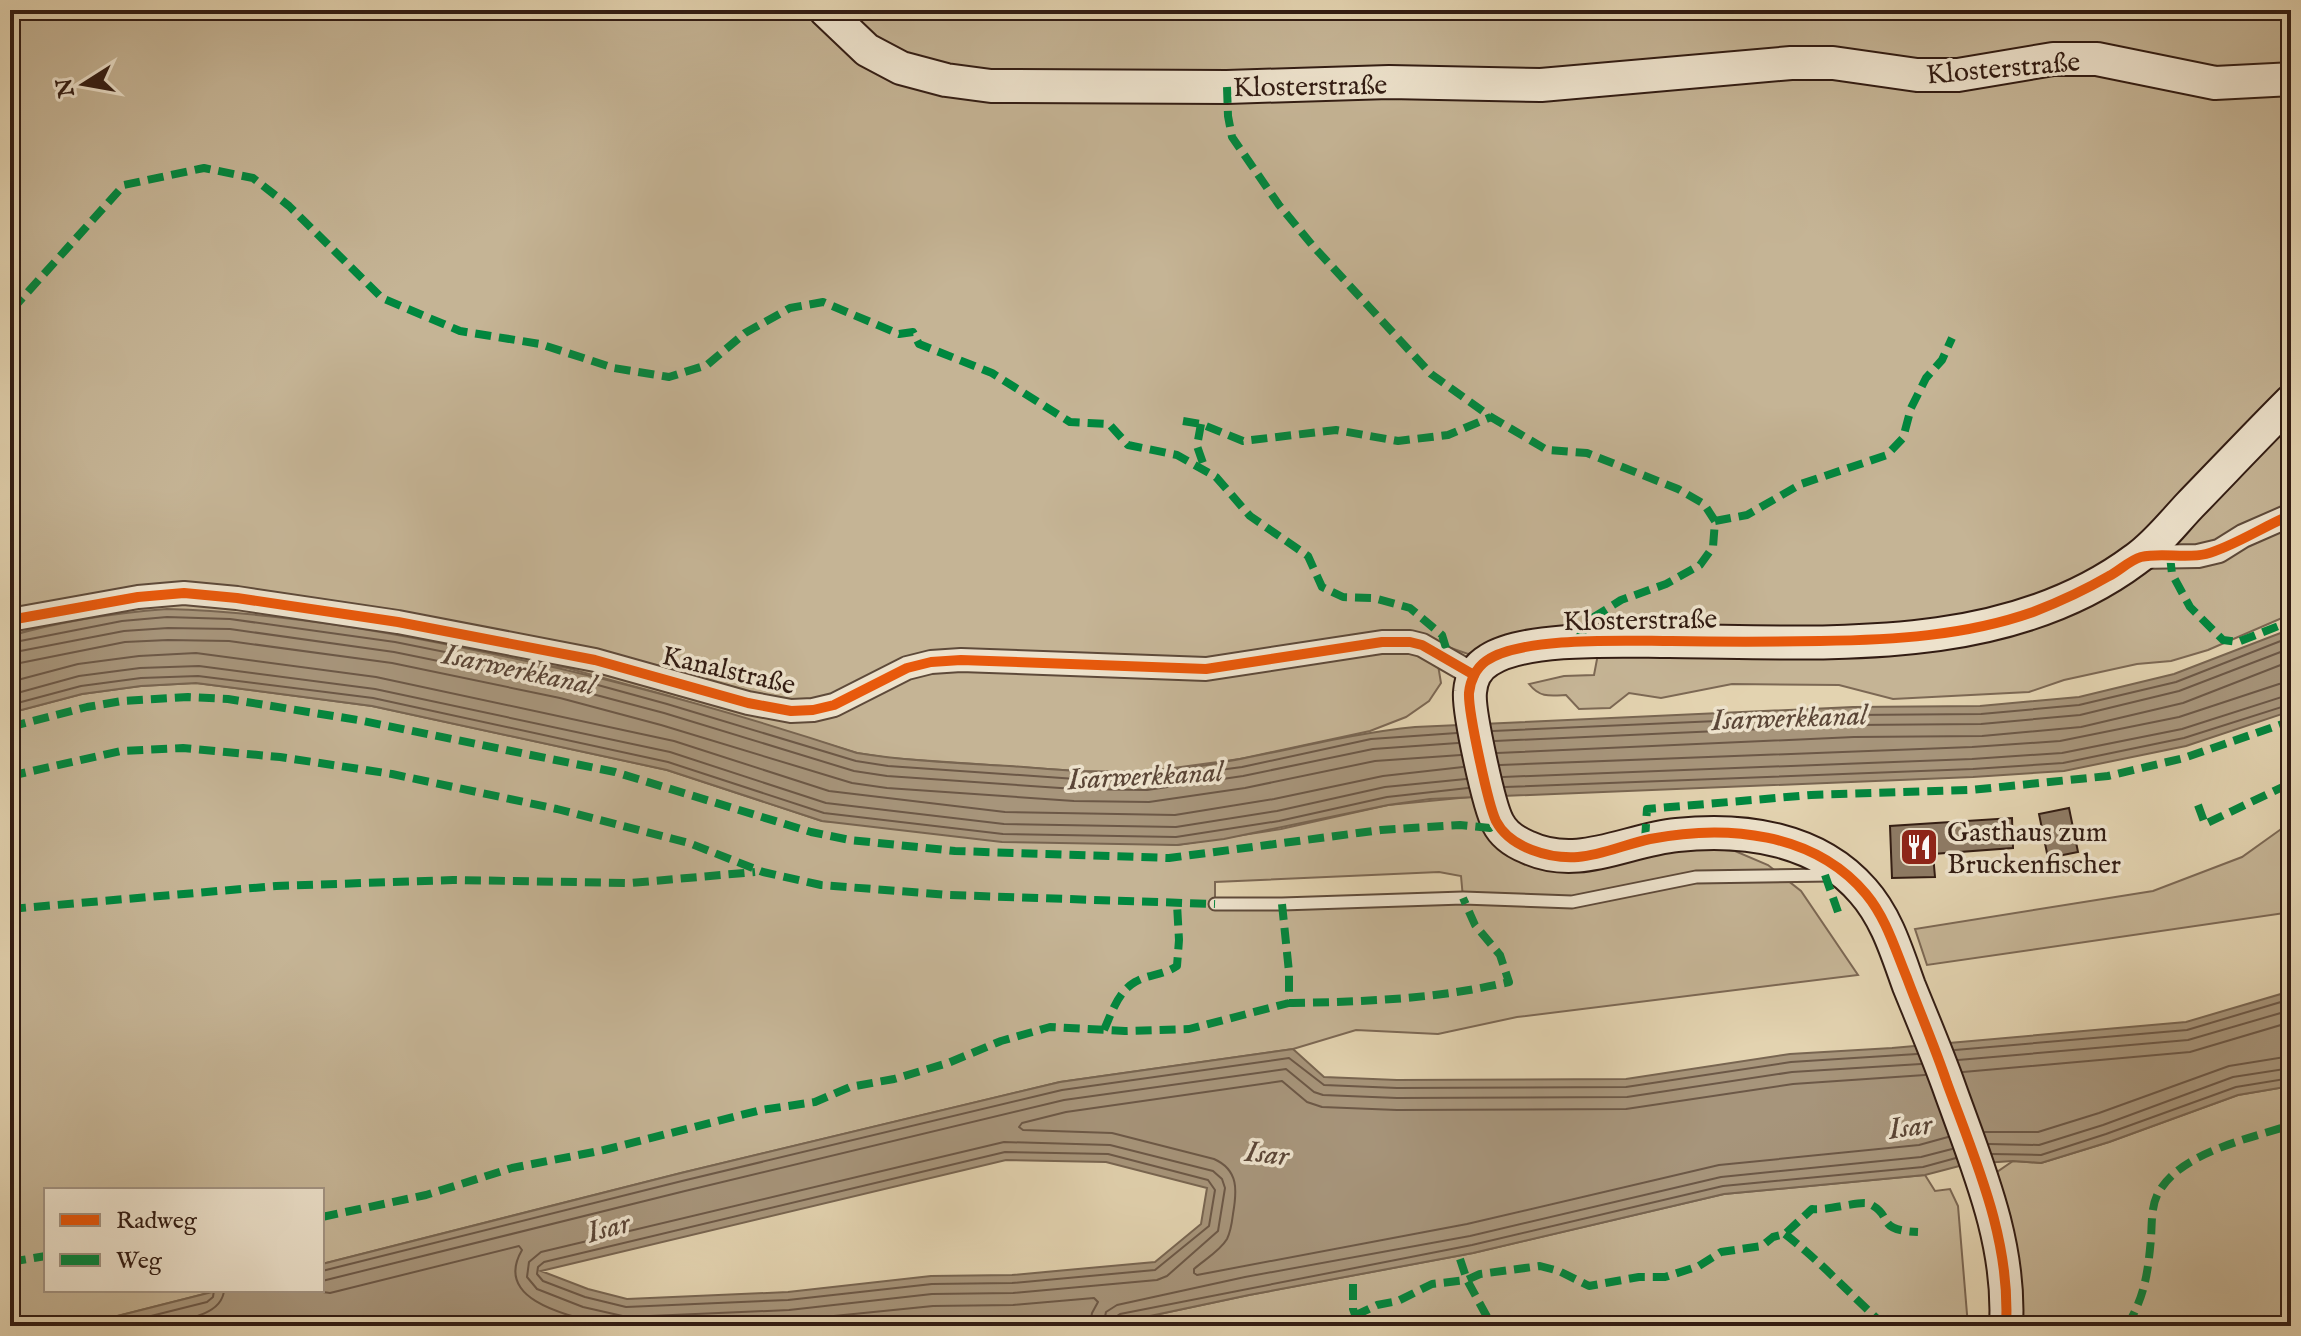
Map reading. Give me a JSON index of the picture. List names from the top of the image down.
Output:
{
  "streets": {
    "main road": ["Klosterstraße"],
    "street": ["Kanalstraße"]
  },
  "crossings": [
    ["Klosterstraße", "Kanalstraße"]
  ],
  "water": ["Isarwerkkanal", "Isar"],
  "places": {
    "restaurant": ["Gasthaus zum Bruckenfischer"]
  },
  "legend": ["Radweg", "Weg"],
  "north": "left"
}
